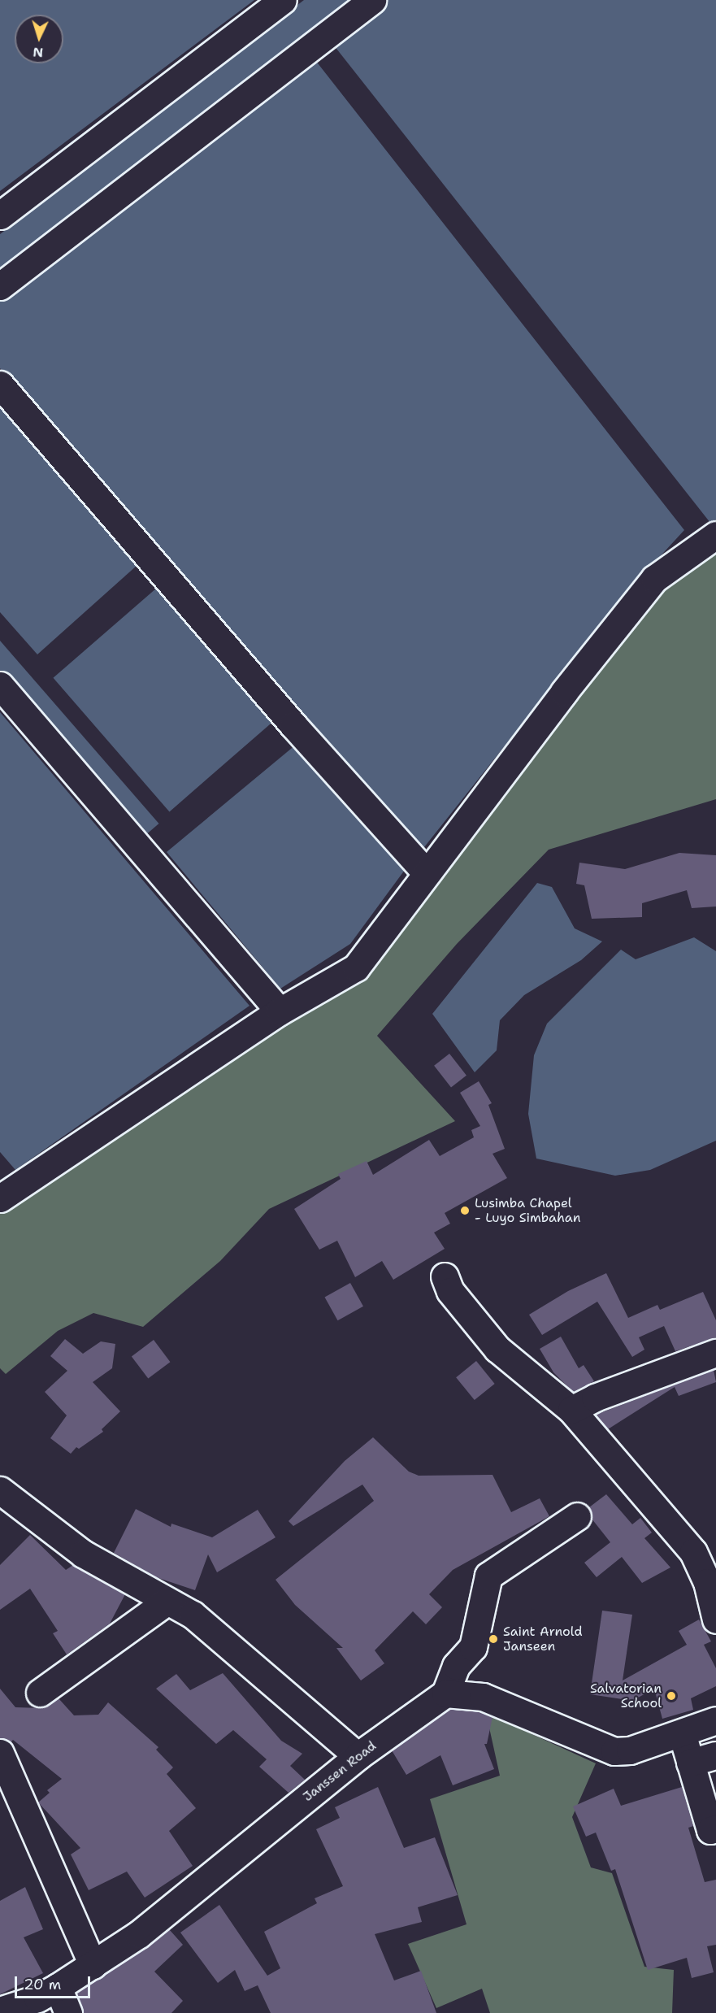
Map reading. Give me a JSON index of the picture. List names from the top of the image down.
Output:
{
  "streets": {
    "street": ["Janssen Road"]
  },
  "places": ["Lusimba Chapel - Luyo Simbahan", "Saint Arnold Janseen", "Salvatorian School"],
  "scale_bar": "20 m",
  "north": "bottom"
}
